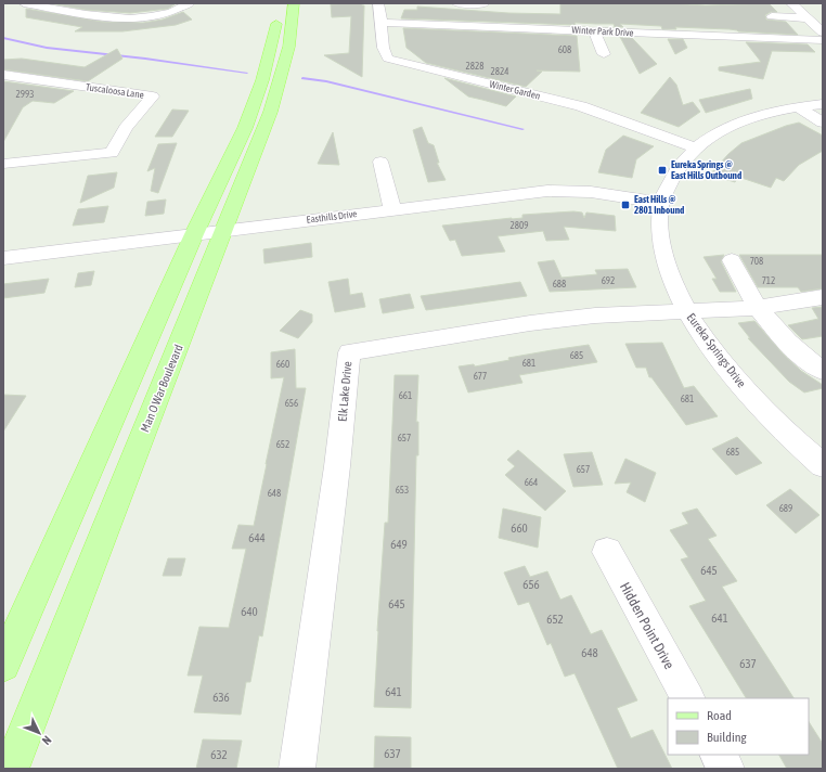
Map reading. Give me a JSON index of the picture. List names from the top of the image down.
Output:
{
  "streets": {
    "main road": ["Man O War Boulevard"],
    "street": [
      "Winter Park Drive",
      "Winter Garden",
      "Tuscaloosa Lane",
      "Easthills Drive",
      "Eureka Springs Drive",
      "Elk Lake Drive",
      "Hidden Point Drive"
    ]
  },
  "crossings": [
    ["Winter Park Drive", "Winter Garden"],
    ["Winter Garden", "Eureka Springs Drive"],
    ["Easthills Drive", "Eureka Springs Drive"],
    ["Easthills Drive", "Man O War Boulevard"],
    ["Eureka Springs Drive", "Elk Lake Drive"]
  ],
  "places": {
    "transit": ["Eureka Springs @ East Hills Outbound", "East Hills @ 2801 Inbound"]
  },
  "house_numbers": [
    "608",
    "2828",
    "2824",
    "2993",
    "2809",
    "708",
    "692",
    "712",
    "688",
    "685",
    "681",
    "660",
    "677",
    "661",
    "681",
    "656",
    "657",
    "652",
    "685",
    "657",
    "664",
    "653",
    "648",
    "689",
    "660",
    "644",
    "649",
    "645",
    "656",
    "645",
    "640",
    "641",
    "652",
    "648",
    "637",
    "641",
    "636",
    "637",
    "632"
  ],
  "legend": ["Road", "Building"],
  "north": "bottom right"
}
